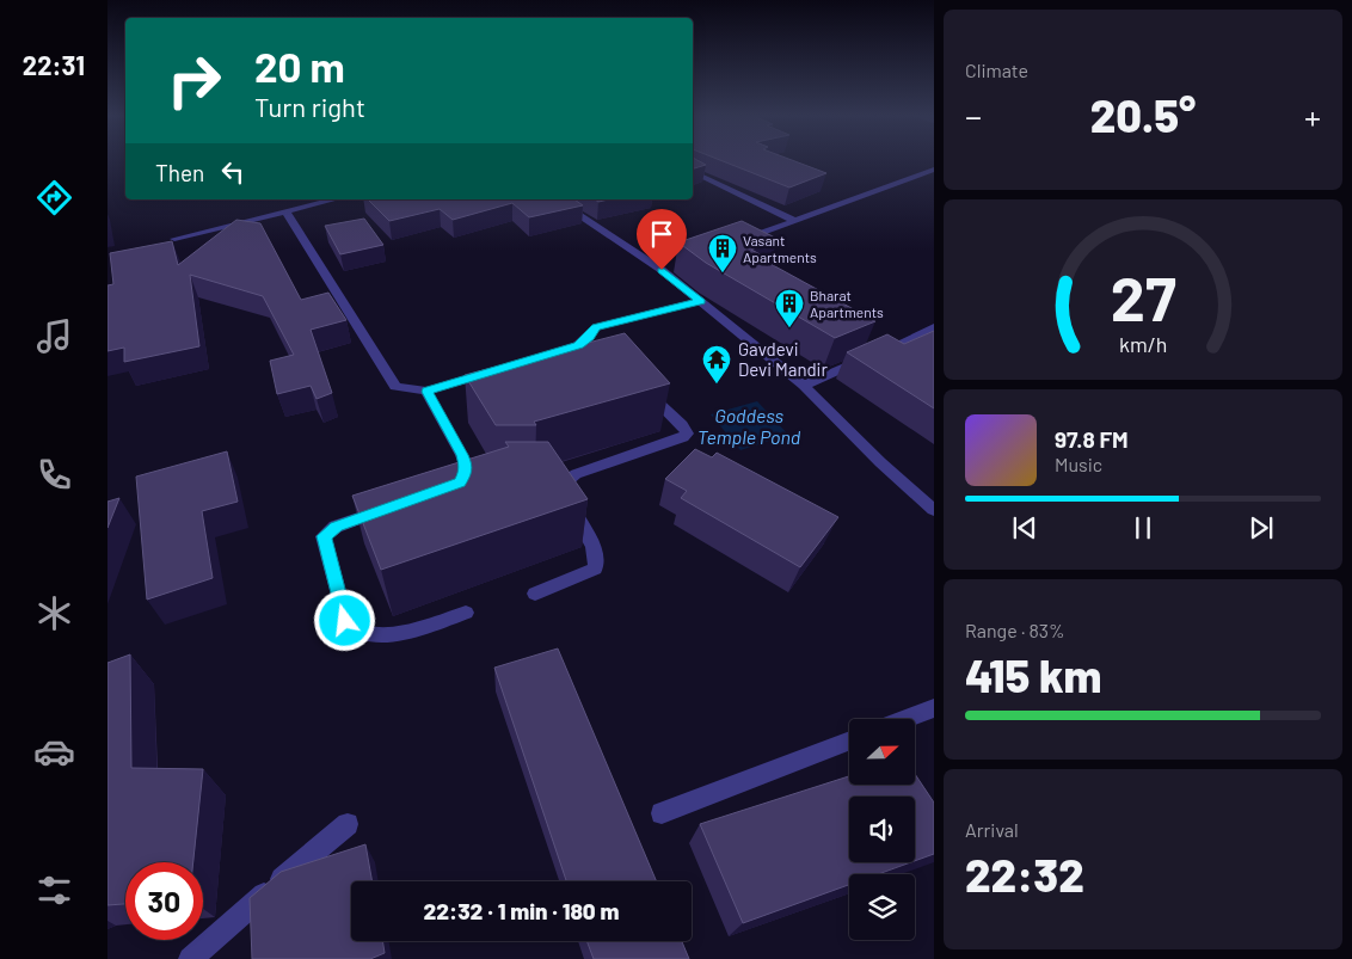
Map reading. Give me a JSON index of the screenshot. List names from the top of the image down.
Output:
{
  "water": ["Goddess Temple Pond"],
  "places": {
    "building": ["Vasant Apartments", "Bharat Apartments"],
    "temple": ["Gavdevi Devi Mandir"]
  },
  "north": "right",
  "page": {
    "tabs": "22:31",
    "tile": [
      "Climate",
      ["Range · 83%", "415 km"],
      ["Arrival", "22:32"]
    ],
    "turn": ["20 m", "Turn right"],
    "heat": ["−", "20.5°", "+"],
    "then": "Then",
    "song": ["97.8 FM", "Music"],
    "limit": "30",
    "trip": "22:32 · 1 min · 180 m",
    "gauge": ["27", "km/h"]
  }
}
